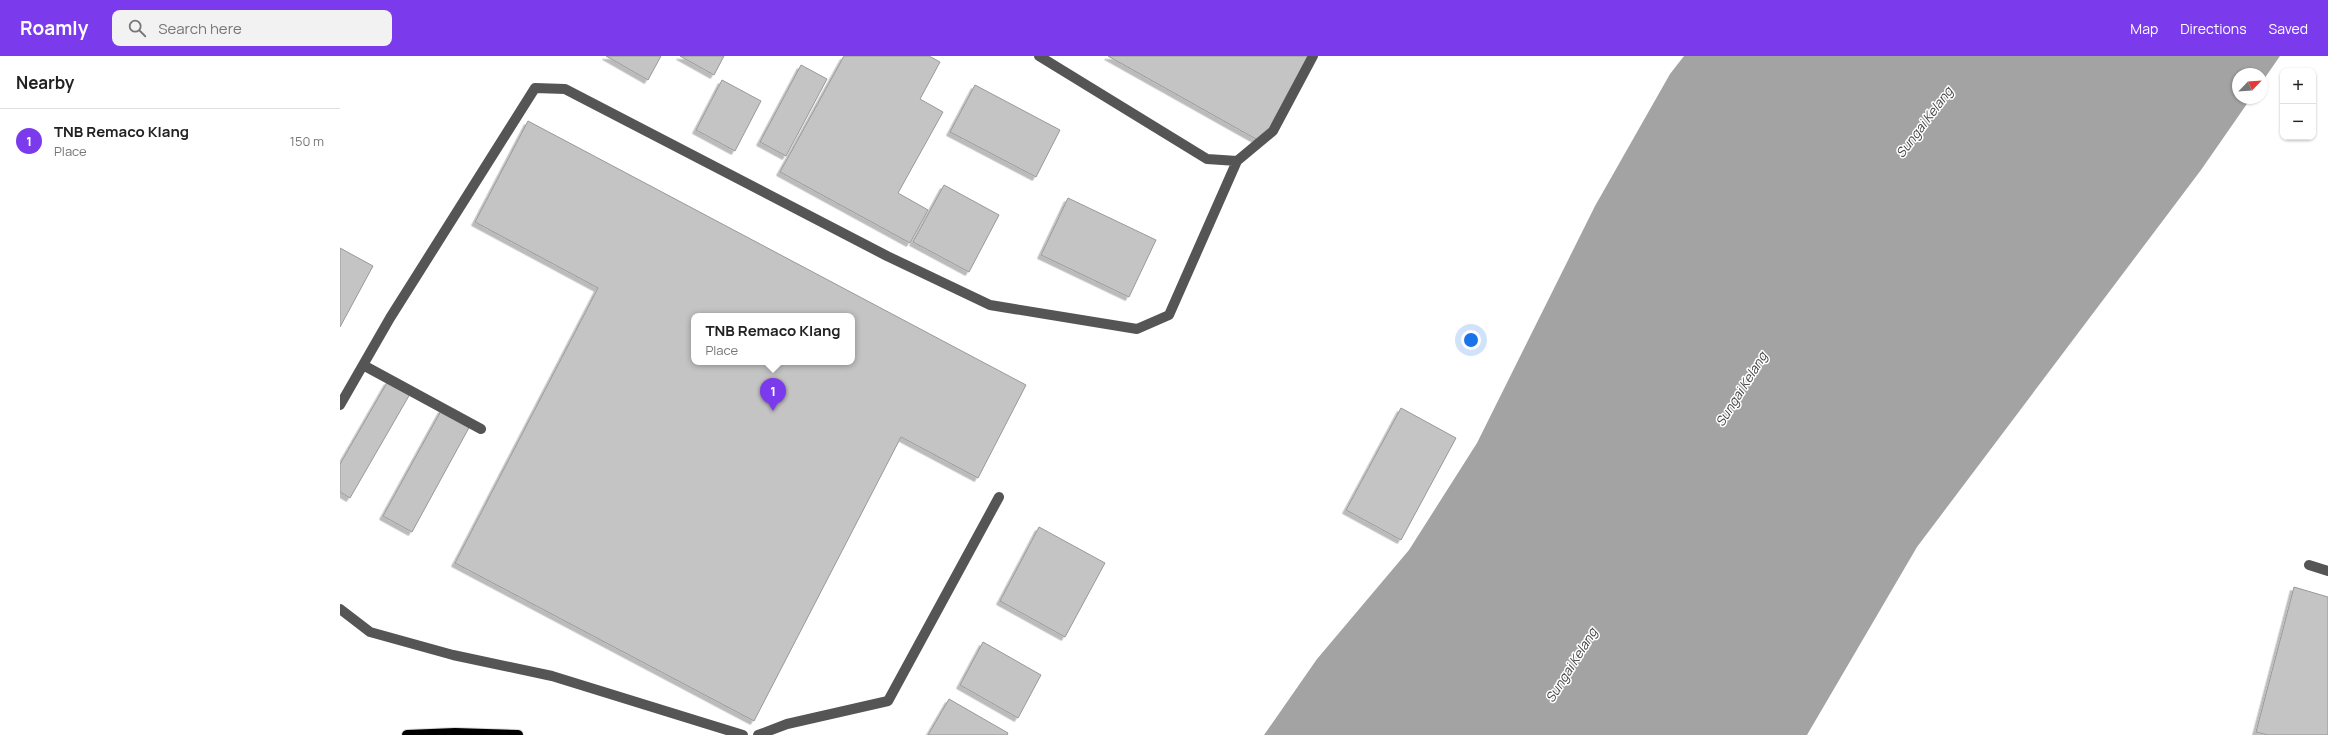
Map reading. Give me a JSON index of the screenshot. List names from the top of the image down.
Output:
{
  "water": ["Sungai Kelang"],
  "north": "top right",
  "page": {
    "header": "Roamly",
    "search": "Search here",
    "nav": ["Map", "Directions", "Saved"],
    "heading": "Nearby",
    "map_buttons": ["+", "−"],
    "list": [
      {
        "mark": "1",
        "name": "TNB Remaco Klang",
        "note": "Place",
        "value": "150 m"
      }
    ],
    "popup": ["TNB Remaco Klang", "Place"],
    "pins": "1"
  }
}
